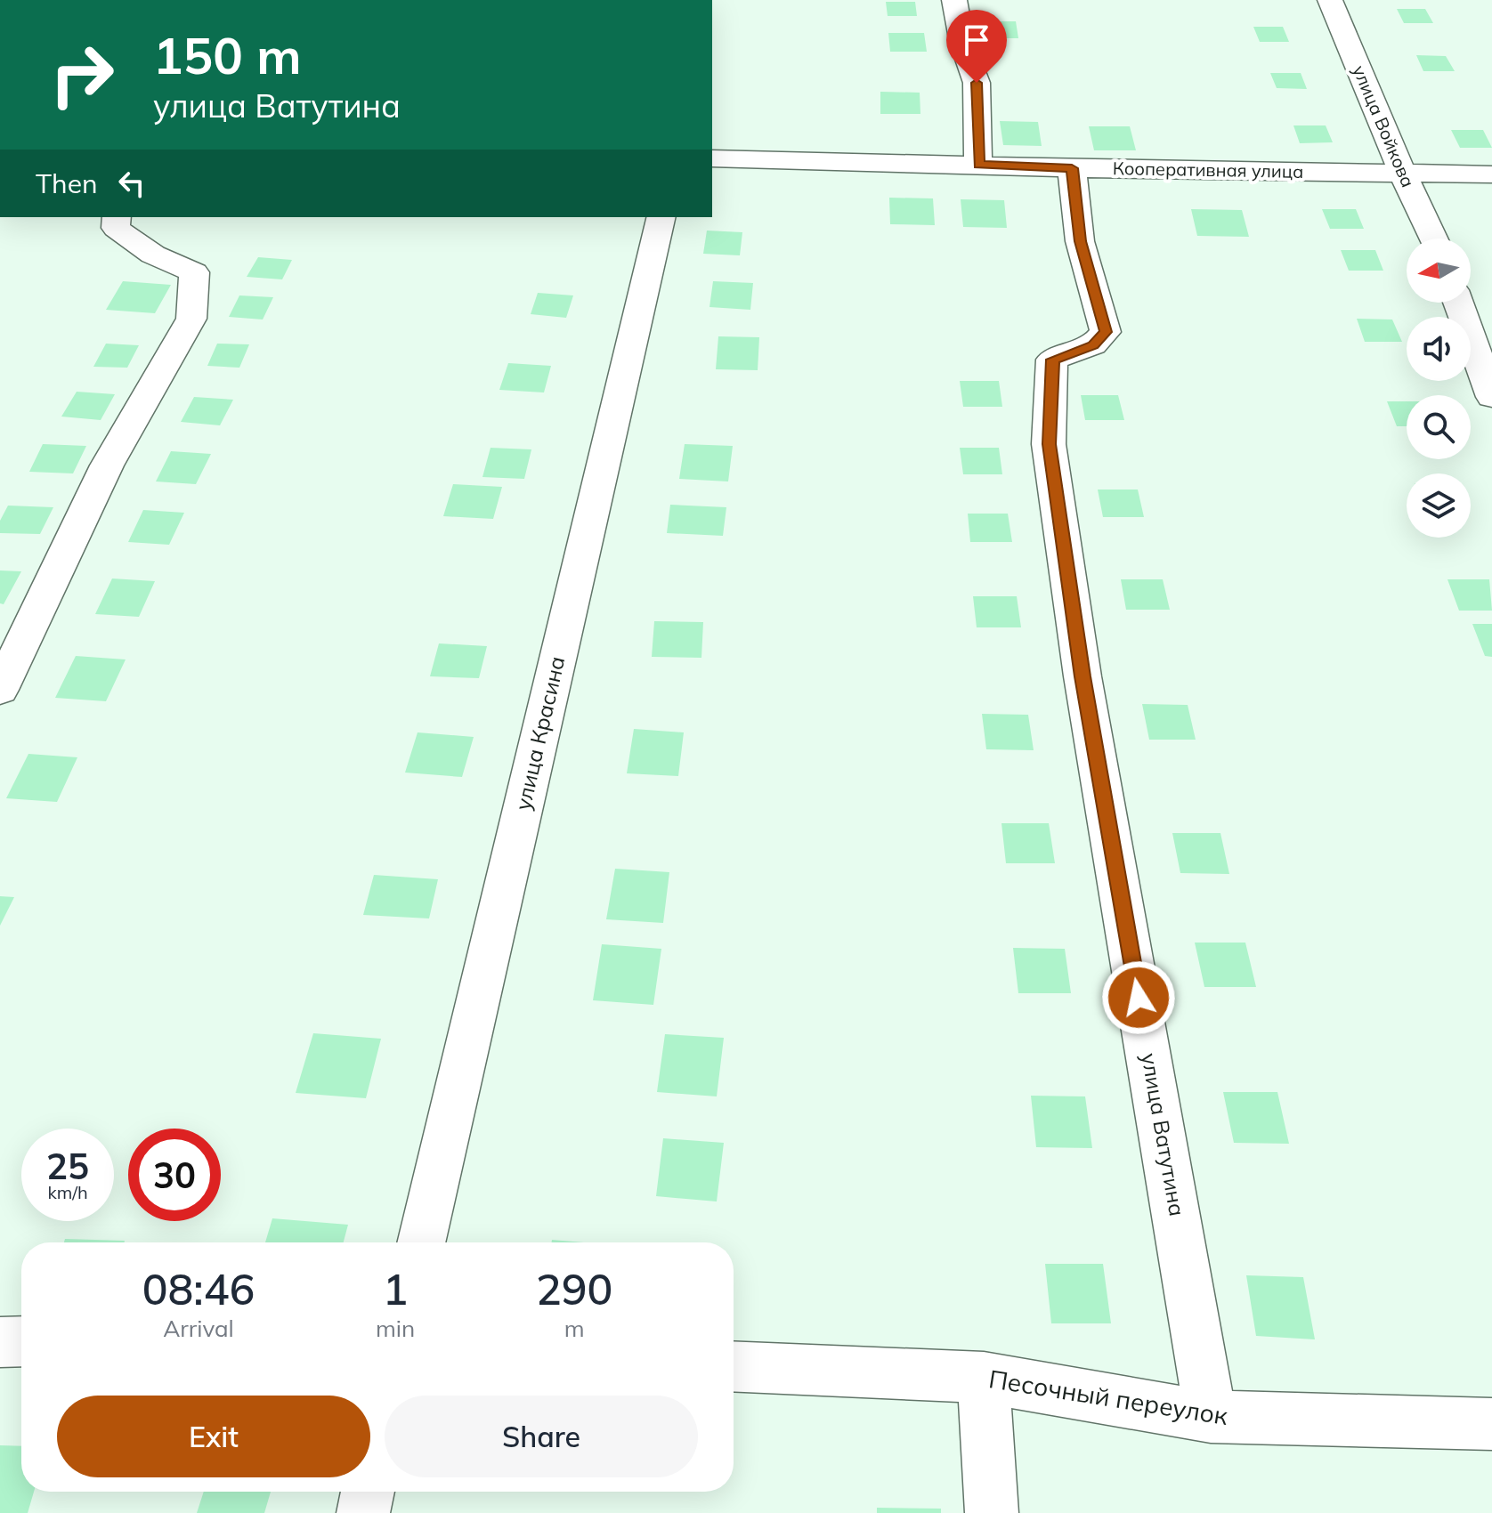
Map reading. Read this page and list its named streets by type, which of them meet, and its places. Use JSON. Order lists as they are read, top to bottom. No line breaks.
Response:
{"streets":{"street":["улица Войкова","Кооперативная улица","улица Красина","улица Ватутина","Песочный переулок"]},"crossings":[["улица Войкова","Кооперативная улица"],["Кооперативная улица","улица Ватутина"],["улица Ватутина","Песочный переулок"]],"north":"left","page":{"turn":["150 m","улица Ватутина"],"then":"Then","speed":"25 km/h","limit":"30","eta":["08:46","Arrival","1","min","290","m"],"buttons":["Exit","Share"]}}
